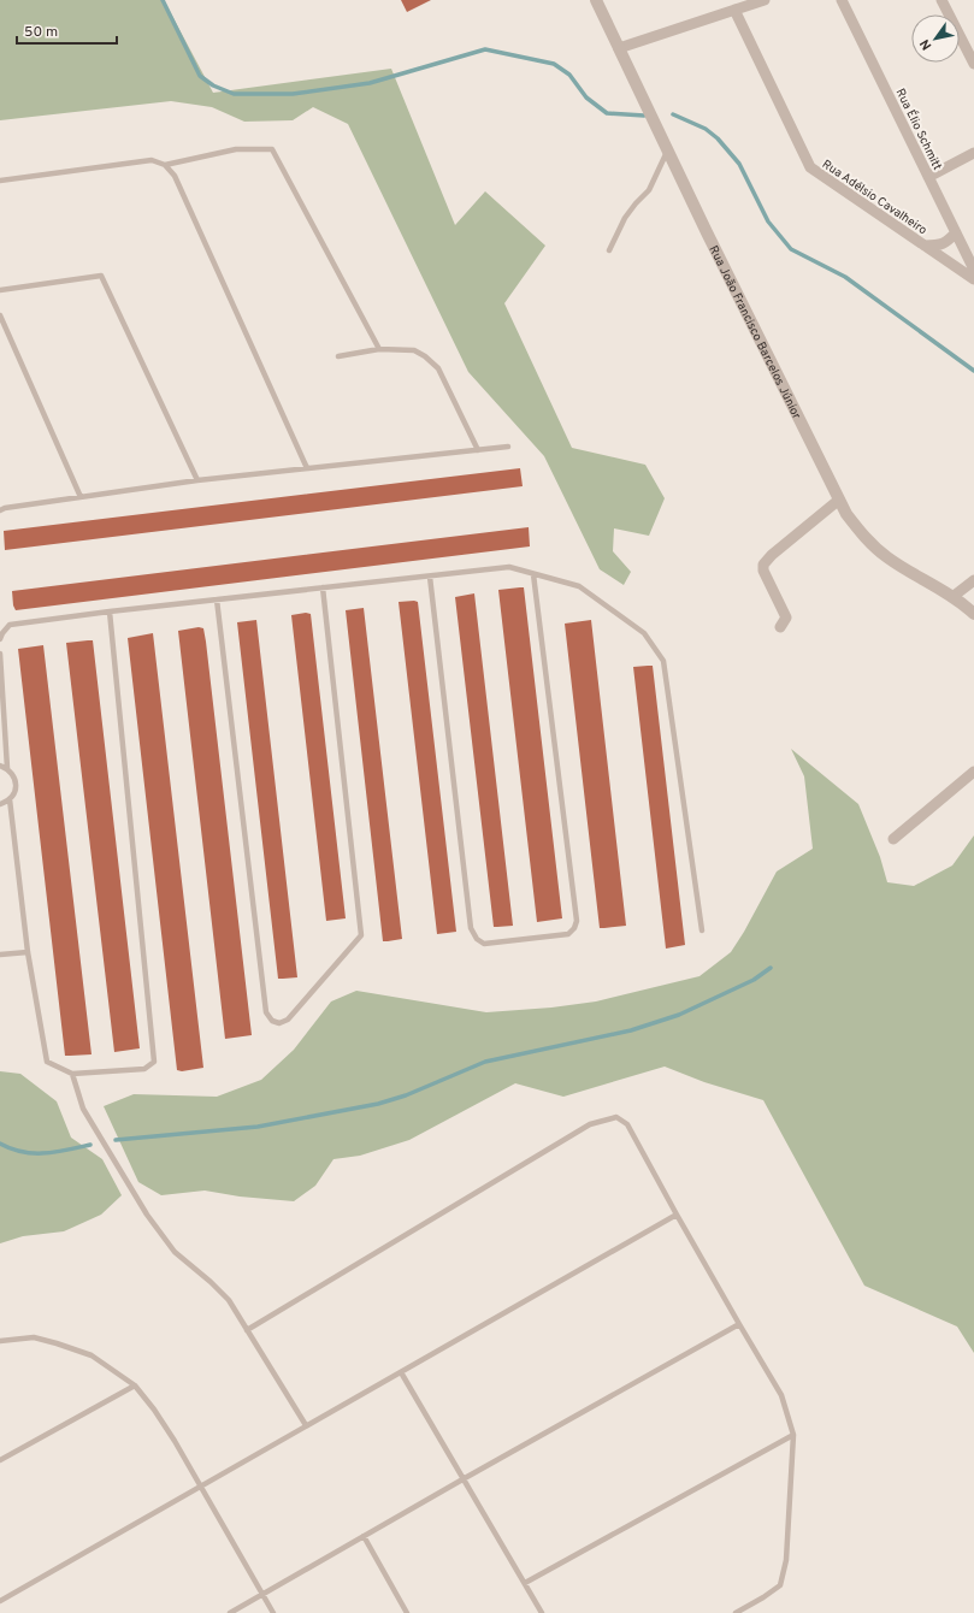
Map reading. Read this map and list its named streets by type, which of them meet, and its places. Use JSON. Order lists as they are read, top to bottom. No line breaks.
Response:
{"streets":{"street":["Rua Élio Schmitt","Rua Adélsio Cavalheiro","Rua João Francisco Barcelos Júnior"]},"scale_bar":"50 m","north":"bottom left"}
